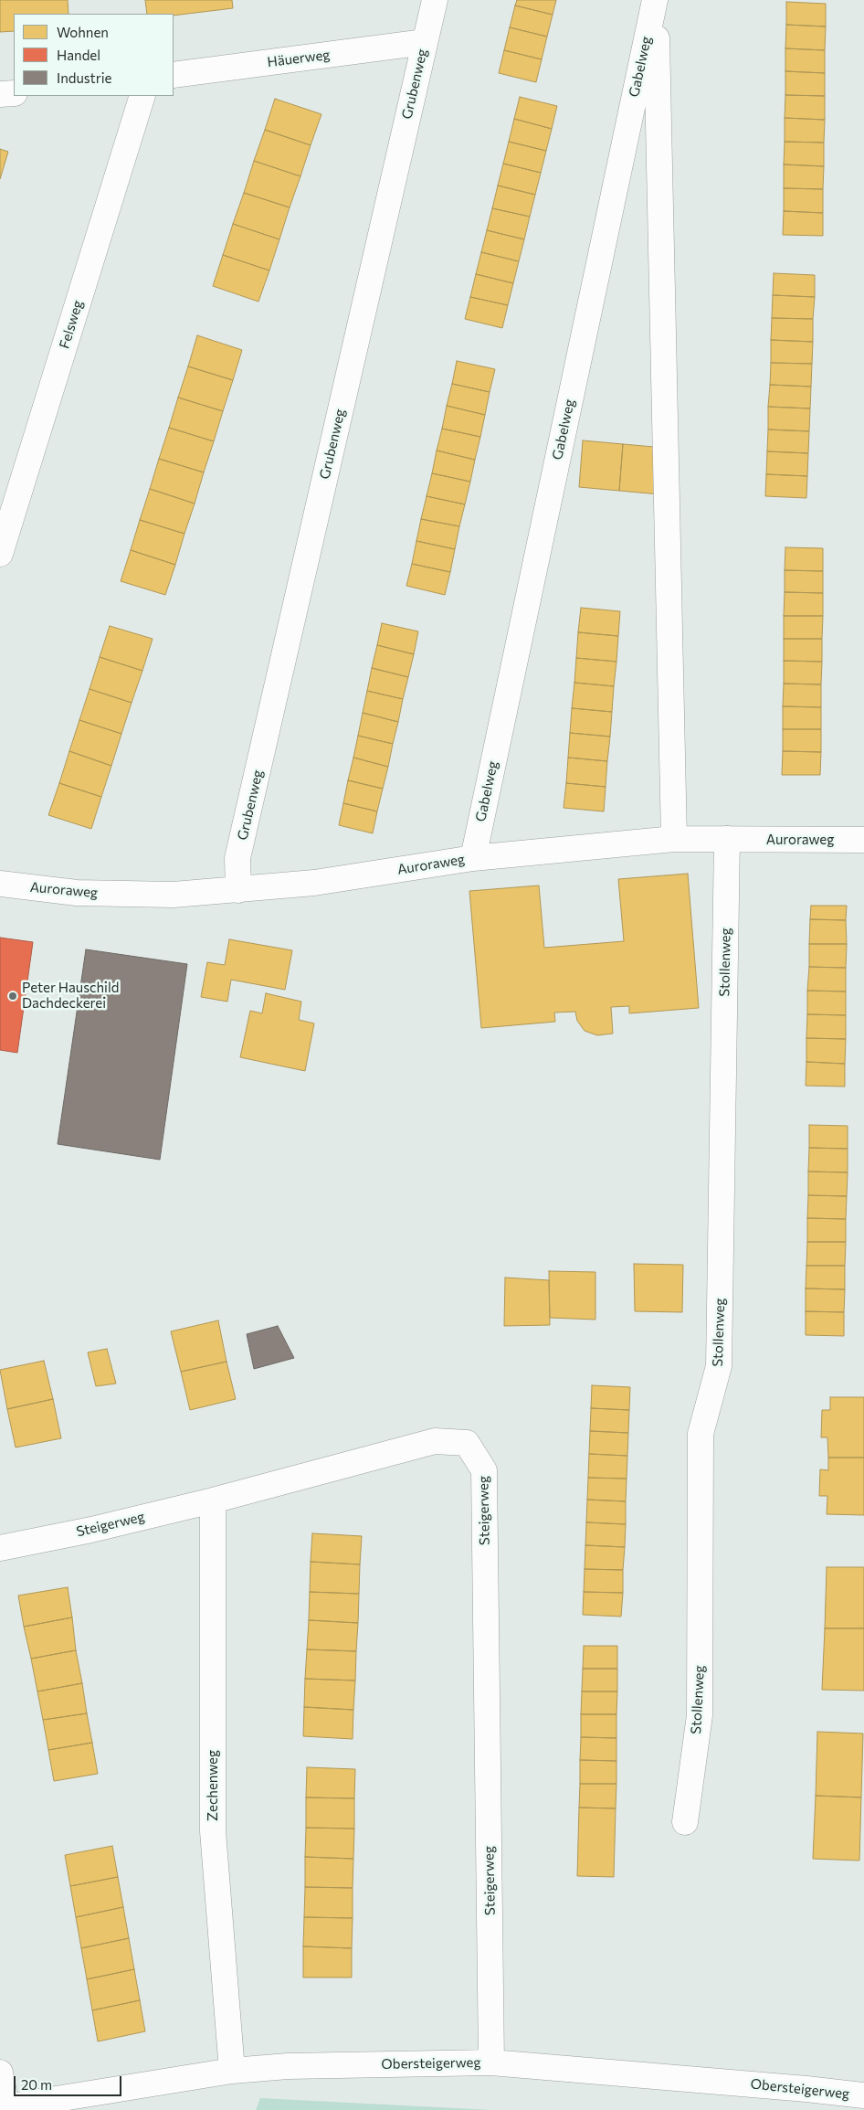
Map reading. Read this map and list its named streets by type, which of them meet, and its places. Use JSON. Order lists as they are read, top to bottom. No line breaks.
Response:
{"streets":{"street":["Häuerweg","Gabelweg","Grubenweg","Felsweg","Auroraweg","Stollenweg","Steigerweg","Zechenweg","Obersteigerweg"]},"crossings":[["Häuerweg","Grubenweg"],["Gabelweg","Auroraweg"],["Grubenweg","Auroraweg"],["Auroraweg","Stollenweg"],["Steigerweg","Zechenweg"],["Steigerweg","Obersteigerweg"],["Zechenweg","Obersteigerweg"]],"places":["Peter Hauschild Dachdeckerei"],"legend":["Wohnen","Handel","Industrie"],"scale_bar":"20 m"}
